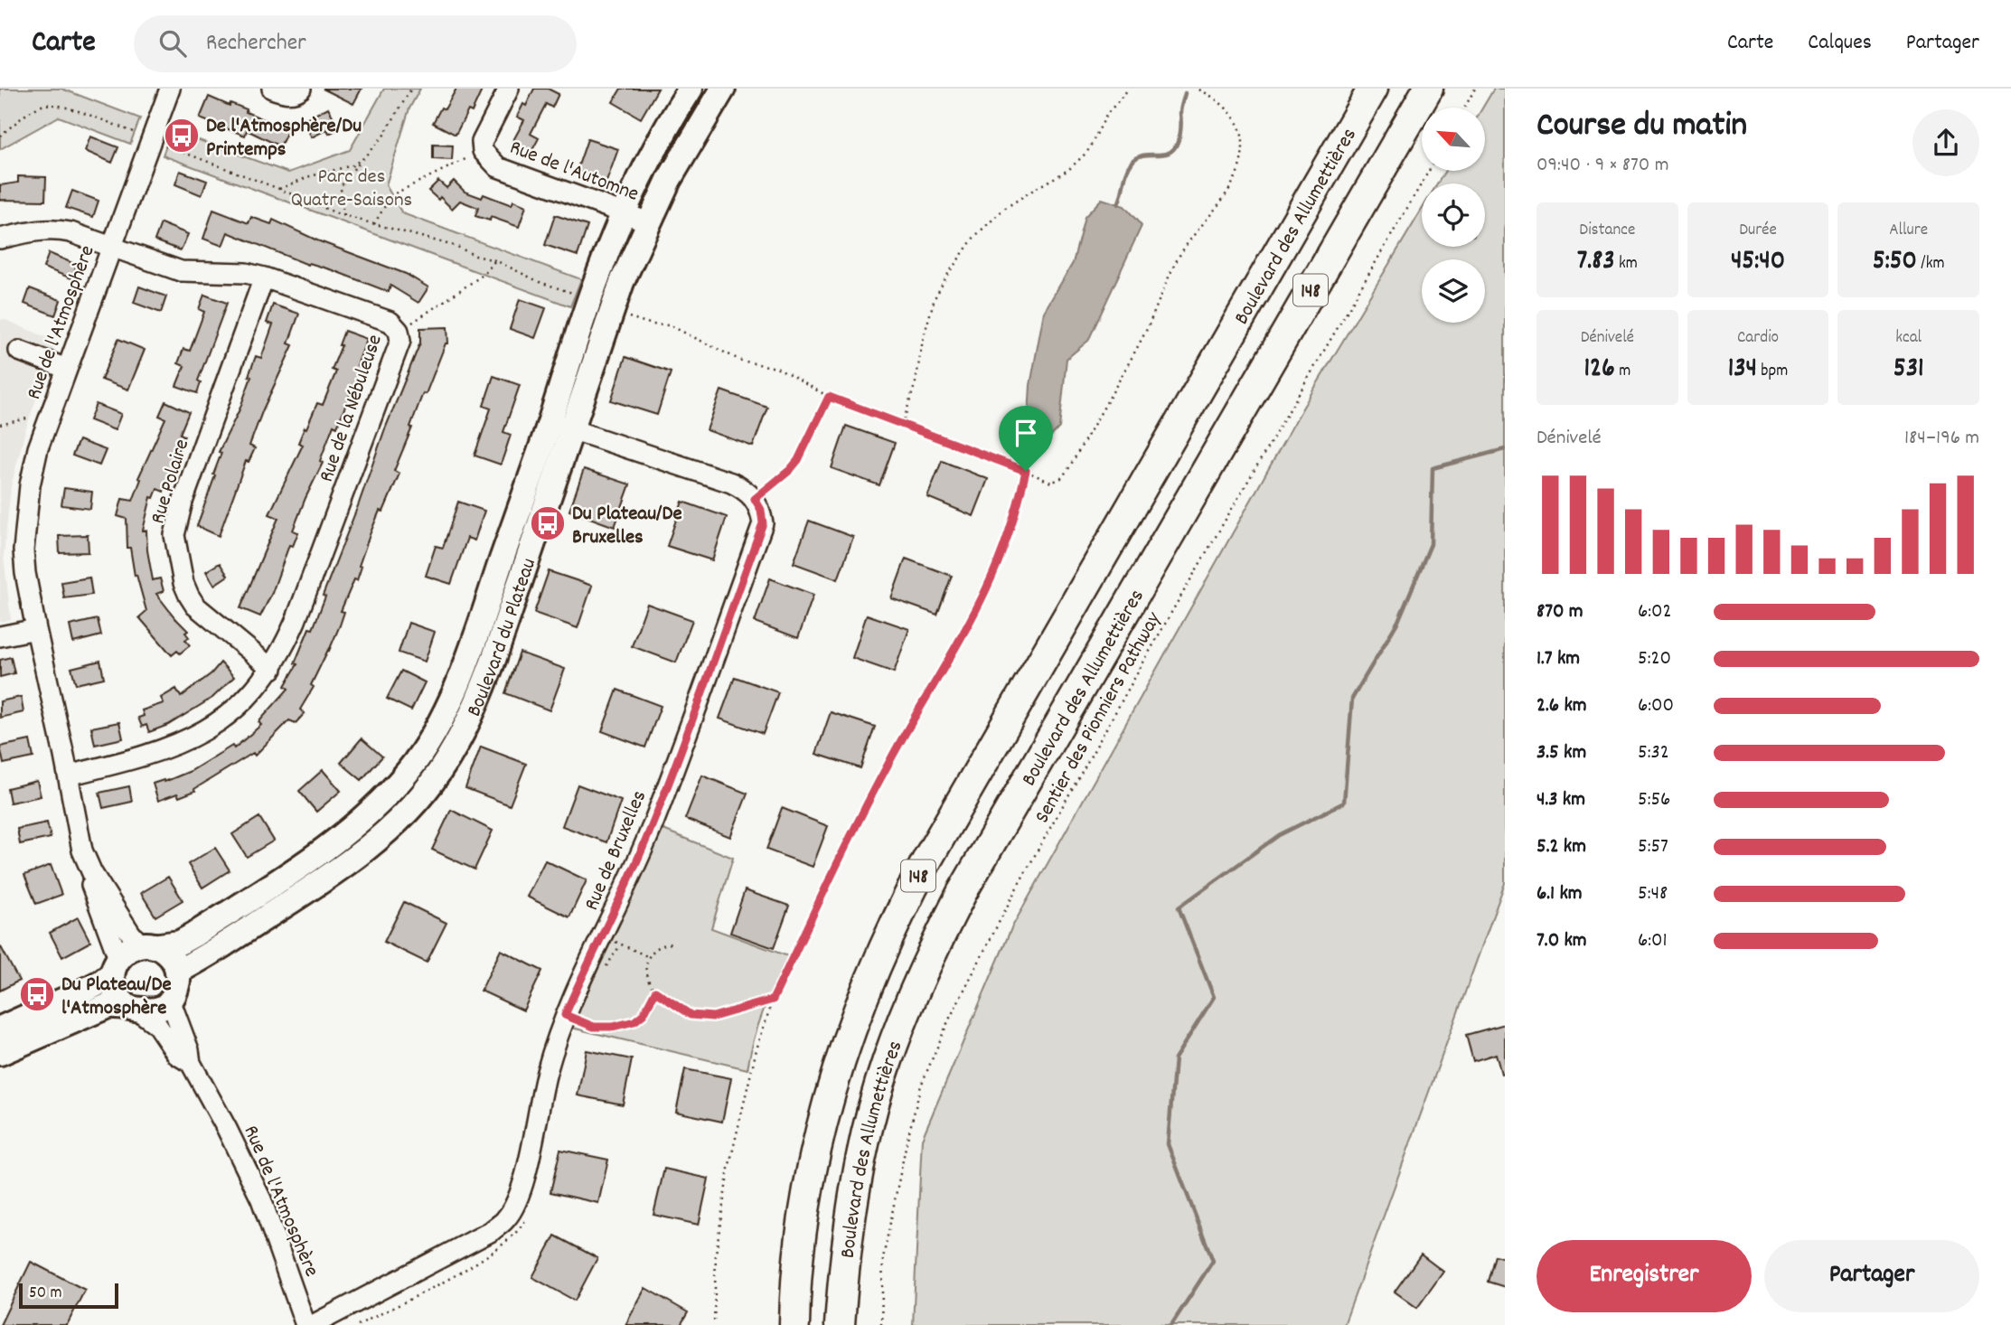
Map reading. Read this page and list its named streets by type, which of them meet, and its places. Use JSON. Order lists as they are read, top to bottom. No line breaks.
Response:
{"streets":{"highway":["Boulevard des Allumettières","148"],"main road":["Boulevard du Plateau"],"street":["Rue de l'Automne","Rue de l'Atmosphère","Rue de la Nébuleuse","Rue Polaire","Rue de Bruxelles"],"path":["Sentier des Pionniers Pathway"]},"crossings":[["Rue de l'Automne","Boulevard du Plateau"],["Rue de l'Atmosphère","Rue de la Nébuleuse"],["Rue de l'Atmosphère","Boulevard du Plateau"],["Rue de la Nébuleuse","Rue Polaire"]],"parks":["Parc des Quatre-Saisons"],"places":{"bus stop":["De l'Atmosphère/Du Printemps","Du Plateau/De Bruxelles","Du Plateau/De l'Atmosphère"]},"scale_bar":"50 m","north":"top left","page":{"header":"Carte","search":"Rechercher","nav":["Carte","Calques","Partager"],"heading":["Course du matin","09:40 · 9 × 870 m"],"stats":[["Distance","7.83 km"],["Durée","45:40"],["Allure","5:50 /km"],["Dénivelé","126 m"],["Cardio","134 bpm"],["kcal","531"]],"chart":["Dénivelé","184–196 m"],"list":[{"name":"870 m","note":"6:02"},{"name":"1.7 km","note":"5:20"},{"name":"2.6 km","note":"6:00"},{"name":"3.5 km","note":"5:32"},{"name":"4.3 km","note":"5:56"},{"name":"5.2 km","note":"5:57"},{"name":"6.1 km","note":"5:48"},{"name":"7.0 km","note":"6:01"}],"buttons":["Enregistrer","Partager"],"scale":"50 m"}}
